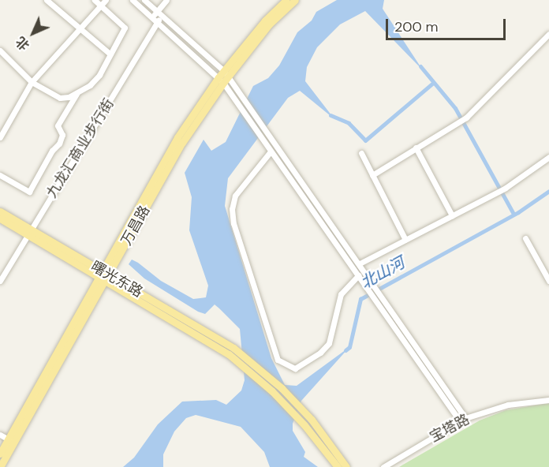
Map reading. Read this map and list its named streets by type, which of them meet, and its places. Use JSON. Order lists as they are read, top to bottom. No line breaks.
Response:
{"streets":{"main road":["万昌路","曙光东路"],"street":["九龙汇商业步行街","宝塔路"]},"crossings":[["九龙汇商业步行街","曙光东路"],["万昌路","曙光东路"]],"water":["北山河"],"scale_bar":"200 m","north":"bottom left"}
